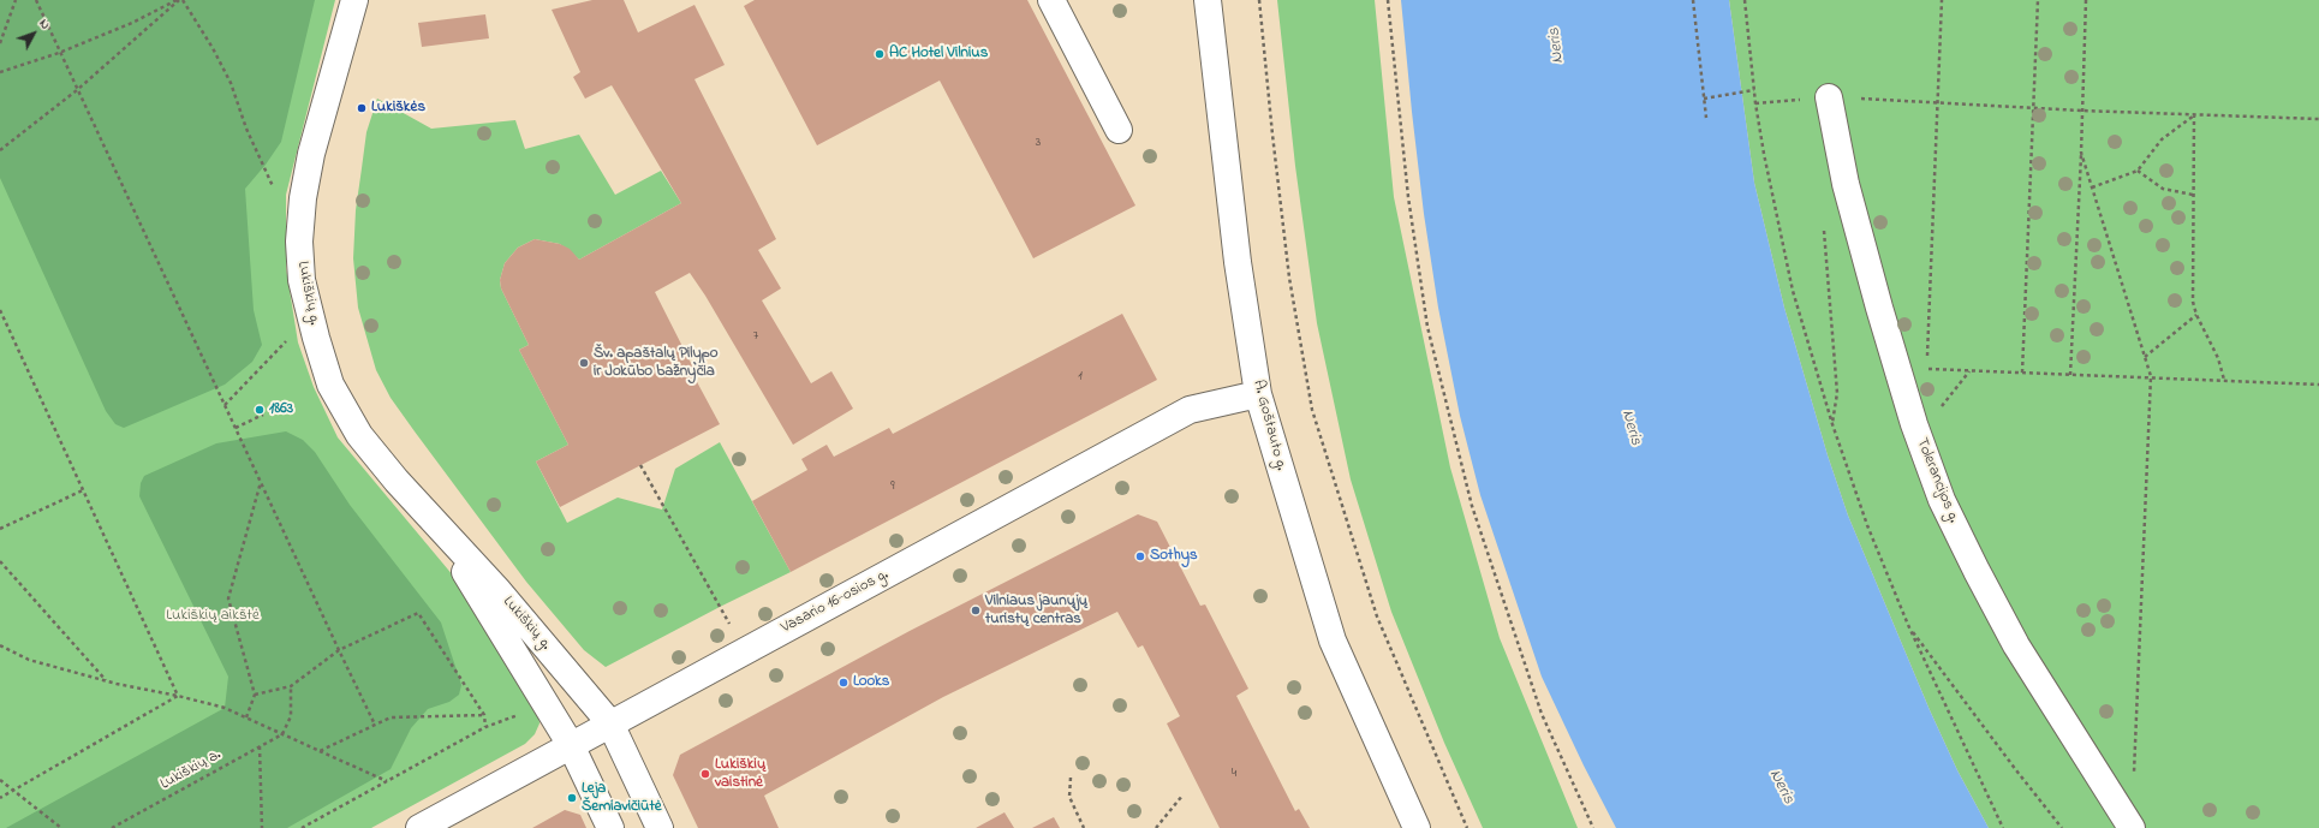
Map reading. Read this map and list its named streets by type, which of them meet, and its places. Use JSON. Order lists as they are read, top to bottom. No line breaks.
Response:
{"streets":{"street":["Lukiškių g.","A. Goštauto g.","Tolerancijos g.","Vasario 16-osios g."],"path":["Lukiškių a."]},"crossings":[["Lukiškių g.","Vasario 16-osios g."],["A. Goštauto g.","Vasario 16-osios g."]],"water":["Neris"],"parks":["Lukiškių aikštė"],"places":["AC Hotel Vilnius","Lukiškės","Šv. apaštalų Pilypo ir Jokūbo bažnyčia","1863","Sothys","Vilniaus jaunųjų turistų centras","Looks","Lukiškių vaistinė","Leja Šemiavičiūtė"],"house_numbers":["3","7","1","9","4"],"north":"top right"}
